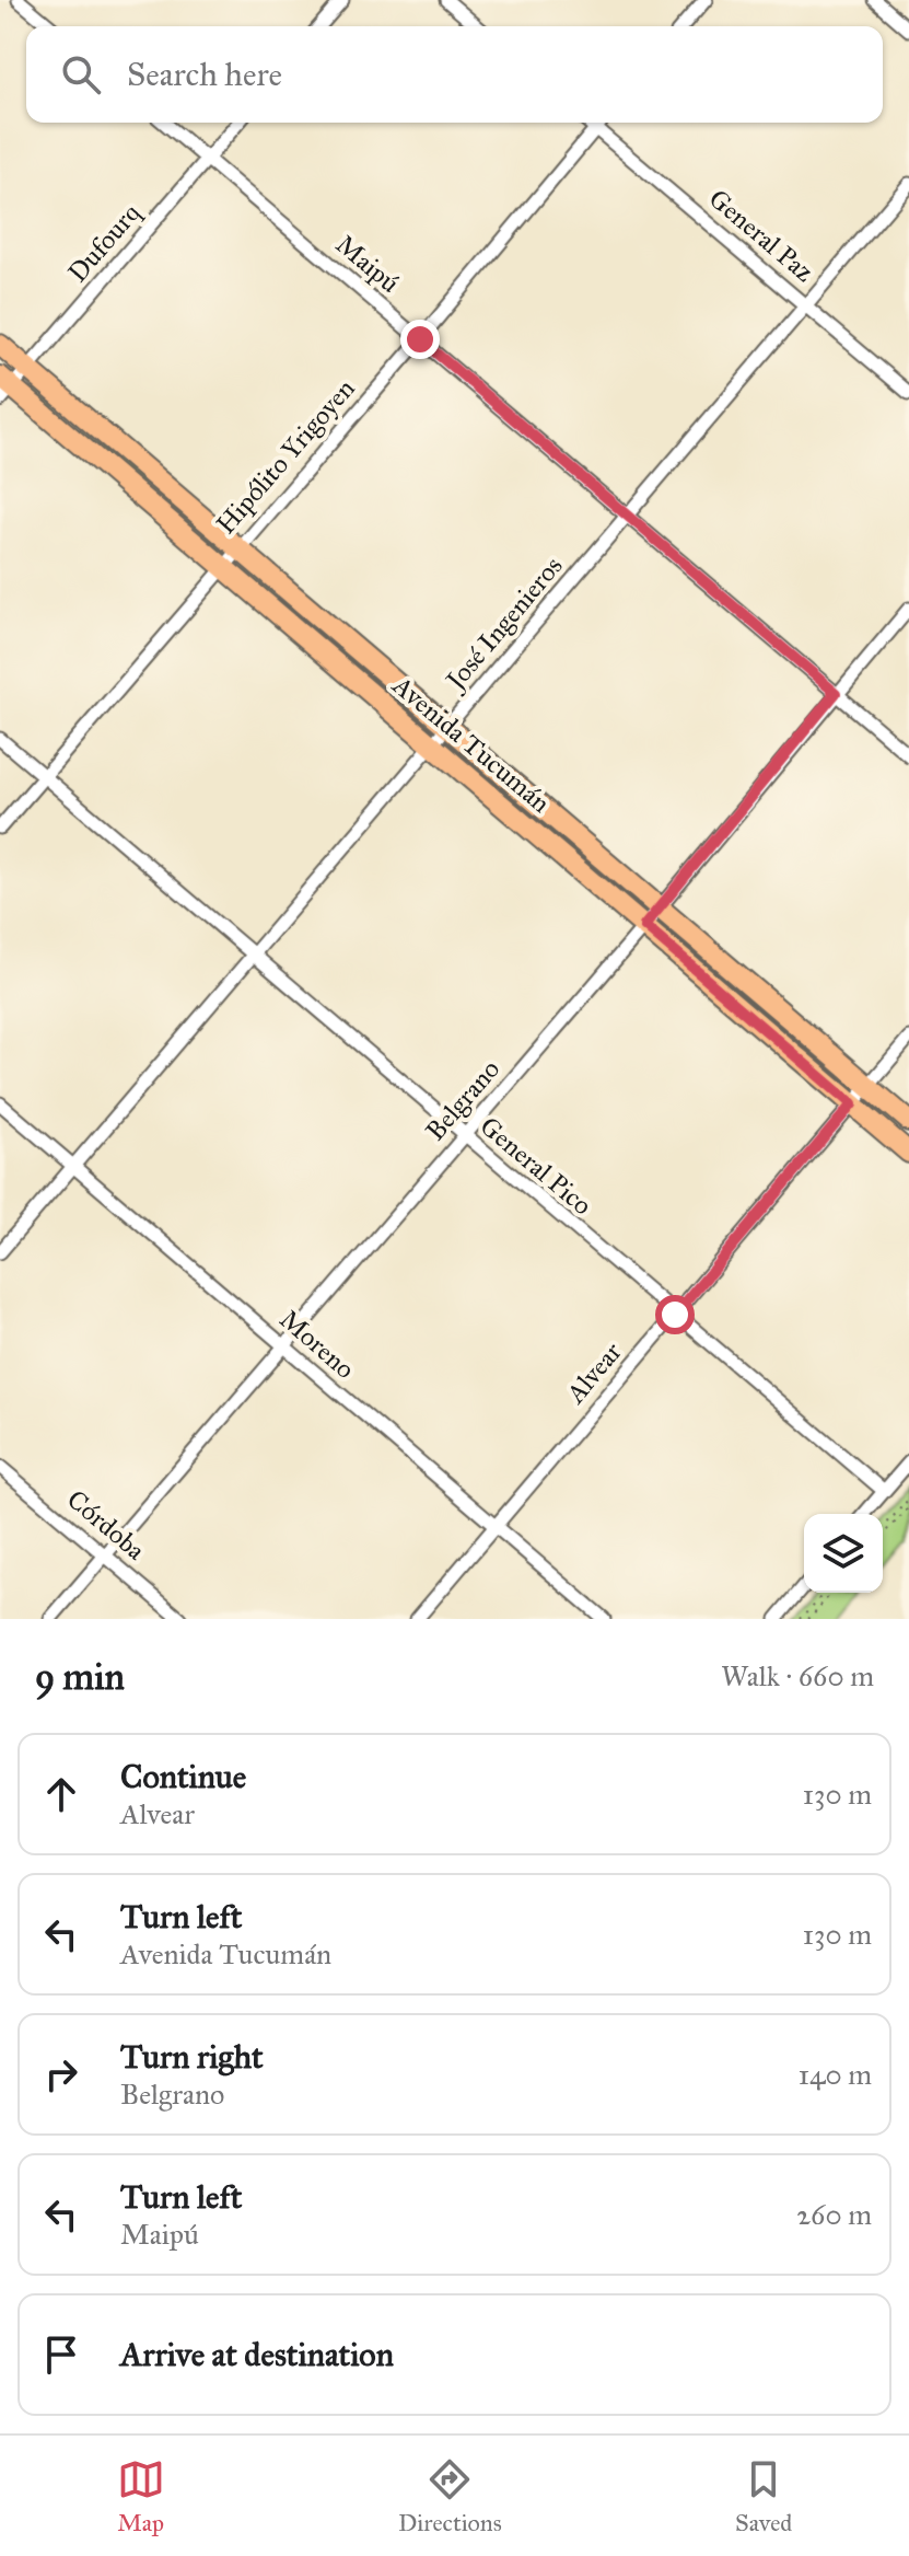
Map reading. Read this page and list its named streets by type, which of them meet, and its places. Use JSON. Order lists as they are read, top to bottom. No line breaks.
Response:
{"streets":{"main road":["Avenida Tucumán"],"street":["General Paz","Dufourq","Maipú","Hipólito Yrigoyen","José Ingenieros","Belgrano","General Pico","Moreno","Alvear","Córdoba"]},"crossings":[["General Paz","Hipólito Yrigoyen"],["General Paz","José Ingenieros"],["Dufourq","Maipú"],["Dufourq","Avenida Tucumán"],["Maipú","Hipólito Yrigoyen"],["Maipú","José Ingenieros"],["Maipú","Belgrano"],["Hipólito Yrigoyen","Avenida Tucumán"],["Hipólito Yrigoyen","General Pico"],["José Ingenieros","Avenida Tucumán"],["José Ingenieros","General Pico"],["José Ingenieros","Moreno"],["Avenida Tucumán","Belgrano"],["Avenida Tucumán","Alvear"],["Belgrano","General Pico"],["Belgrano","Moreno"],["Belgrano","Córdoba"],["General Pico","Alvear"],["Moreno","Alvear"]],"page":{"search":"Search here","heading":["9 min","Walk · 660 m"],"list":[["Continue","Alvear","130 m"],["Turn left","Avenida Tucumán","130 m"],["Turn right","Belgrano","140 m"],["Turn left","Maipú","260 m"],"Arrive at destination"],"nav":["Map","Directions","Saved"]}}
